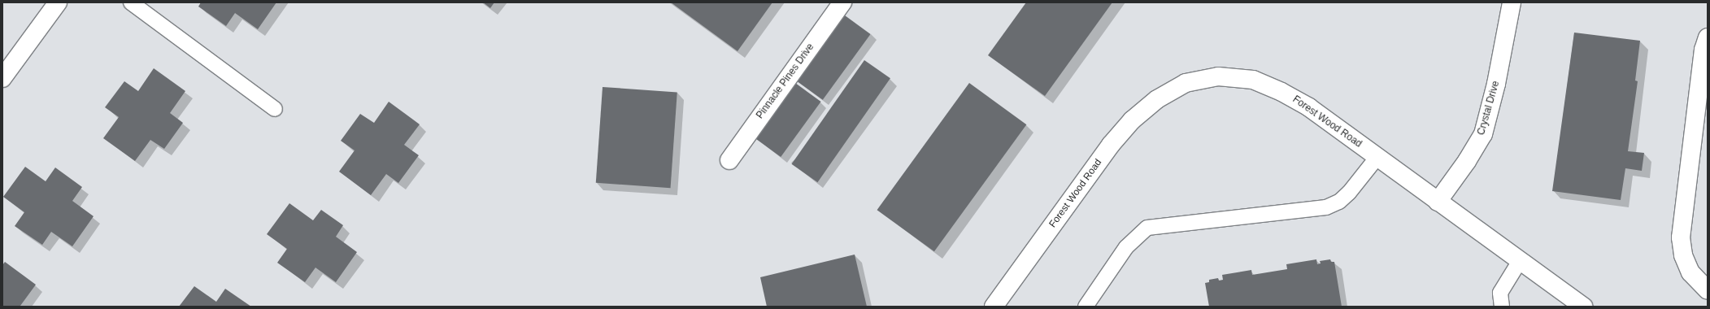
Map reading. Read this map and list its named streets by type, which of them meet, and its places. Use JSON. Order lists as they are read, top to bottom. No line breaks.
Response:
{"streets":{"street":["Pinnacle Pines Drive","Crystal Drive","Forest Wood Road"]},"crossings":[["Crystal Drive","Forest Wood Road"]]}
